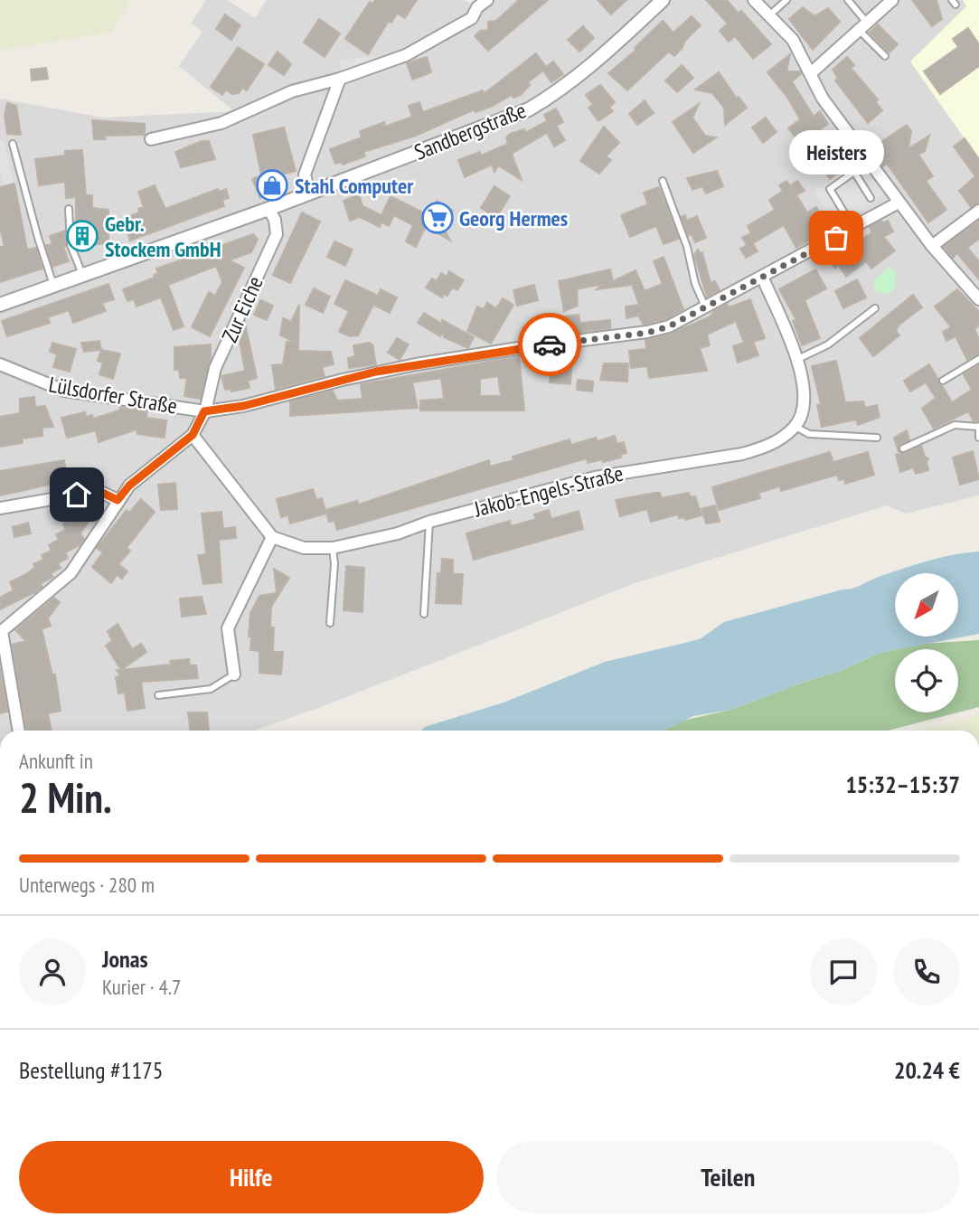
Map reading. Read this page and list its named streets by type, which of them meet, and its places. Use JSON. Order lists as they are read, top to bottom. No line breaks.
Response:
{"streets":{"street":["Sandbergstraße","Zur Eiche","Lülsdorfer Straße","Jakob-Engels-Straße"]},"crossings":[["Sandbergstraße","Zur Eiche"],["Zur Eiche","Lülsdorfer Straße"]],"places":{"shop":["Stahl Computer"],"supermarket":["Georg Hermes"],"building":["Gebr. Stockem GmbH"],"other":["Heisters"]},"north":"bottom left","page":{"bubble":"Heisters","heading":["2 Min.","Ankunft in","15:32–15:37"],"panel":["Jonas","Kurier · 4.7","Bestellung #1175","20.24 €"],"bar":"Unterwegs · 280 m","buttons":["Hilfe","Teilen"]}}
